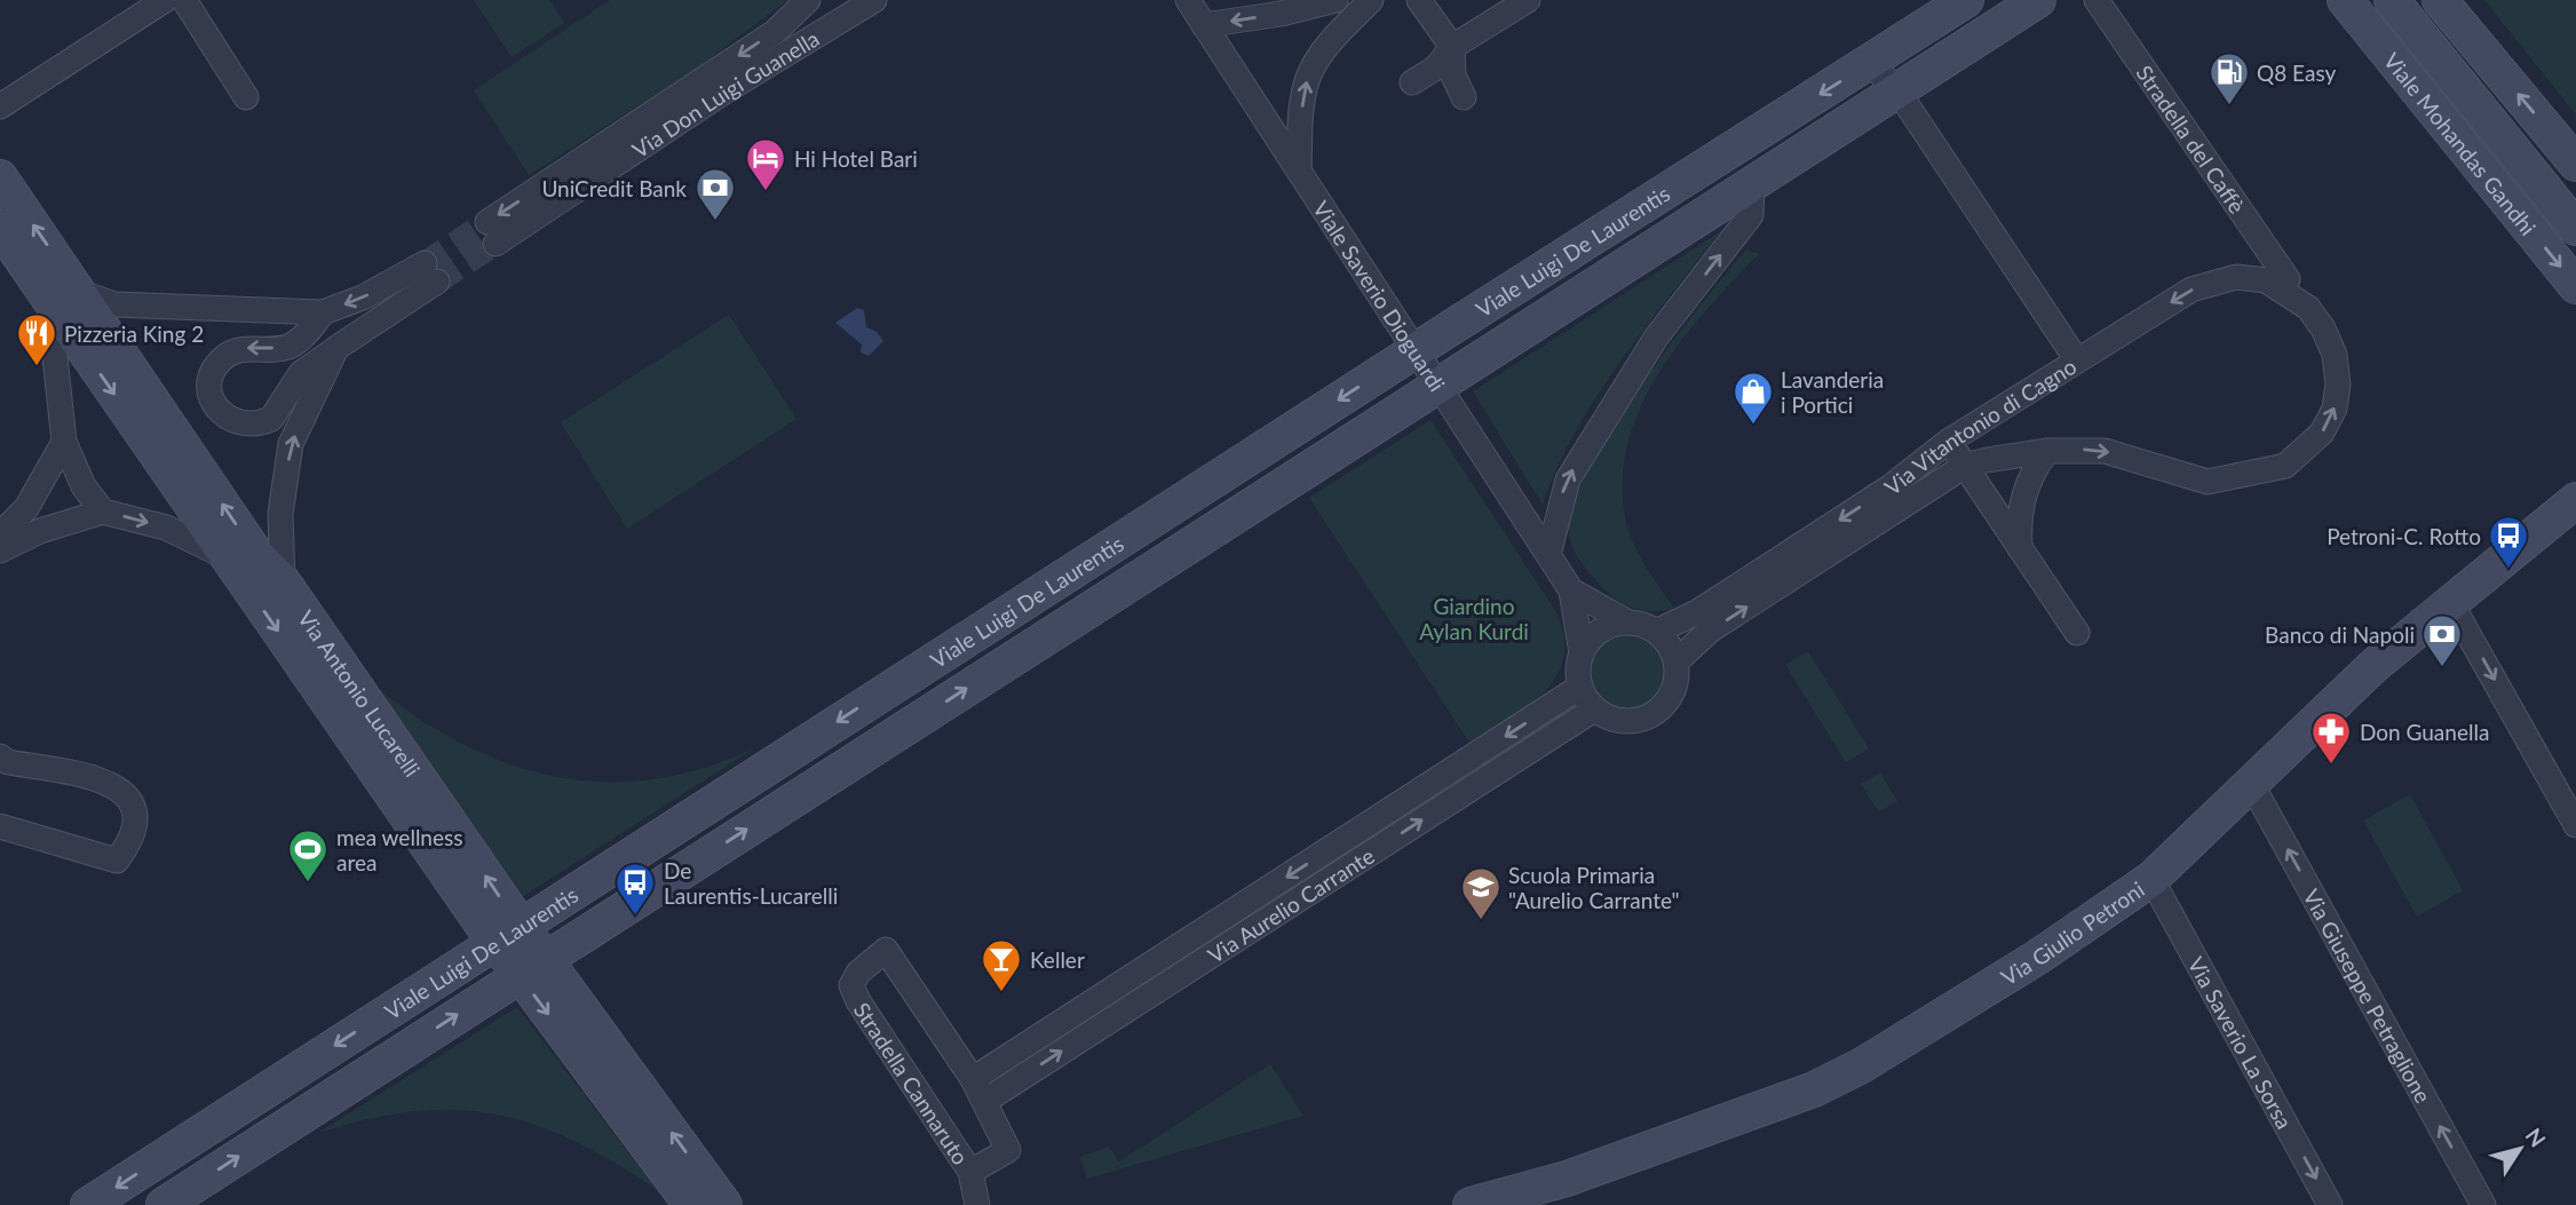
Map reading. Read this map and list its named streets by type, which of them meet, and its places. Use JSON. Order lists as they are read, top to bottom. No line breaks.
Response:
{"streets":{"street":["Via Don Luigi Guanella","Stradella del Caffè","Viale Mohandas Gandhi","Viale Luigi De Laurentis","Viale Saverio Dioguardi","Via Vitantonio di Cagno","Via Antonio Lucarelli","Via Aurelio Carrante","Via Giulio Petroni","Via Giuseppe Petraglione","Via Saverio La Sorsa","Stradella Cannaruto"]},"crossings":[["Viale Luigi De Laurentis","Viale Saverio Dioguardi"],["Viale Luigi De Laurentis","Via Vitantonio di Cagno"],["Viale Luigi De Laurentis","Via Antonio Lucarelli"],["Viale Saverio Dioguardi","Via Vitantonio di Cagno"],["Viale Saverio Dioguardi","Via Aurelio Carrante"],["Via Vitantonio di Cagno","Via Aurelio Carrante"],["Via Aurelio Carrante","Stradella Cannaruto"],["Via Giulio Petroni","Via Giuseppe Petraglione"],["Via Giulio Petroni","Via Saverio La Sorsa"]],"one_way":["Via Giuseppe Petraglione","Via Saverio La Sorsa"],"parks":["Giardino Aylan Kurdi"],"places":{"fuel station":["Q8 Easy"],"hotel":["Hi Hotel Bari"],"bank":["UniCredit Bank","Banco di Napoli"],"restaurant":["Pizzeria King 2"],"shop":["Lavanderia i Portici"],"bus stop":["Petroni-C. Rotto","De Laurentis-Lucarelli"],"pharmacy":["Don Guanella"],"sports":["mea wellness area"],"school or university":["Scuola Primaria \"Aurelio Carrante\""],"bar":["Keller"]},"north":"top right"}
